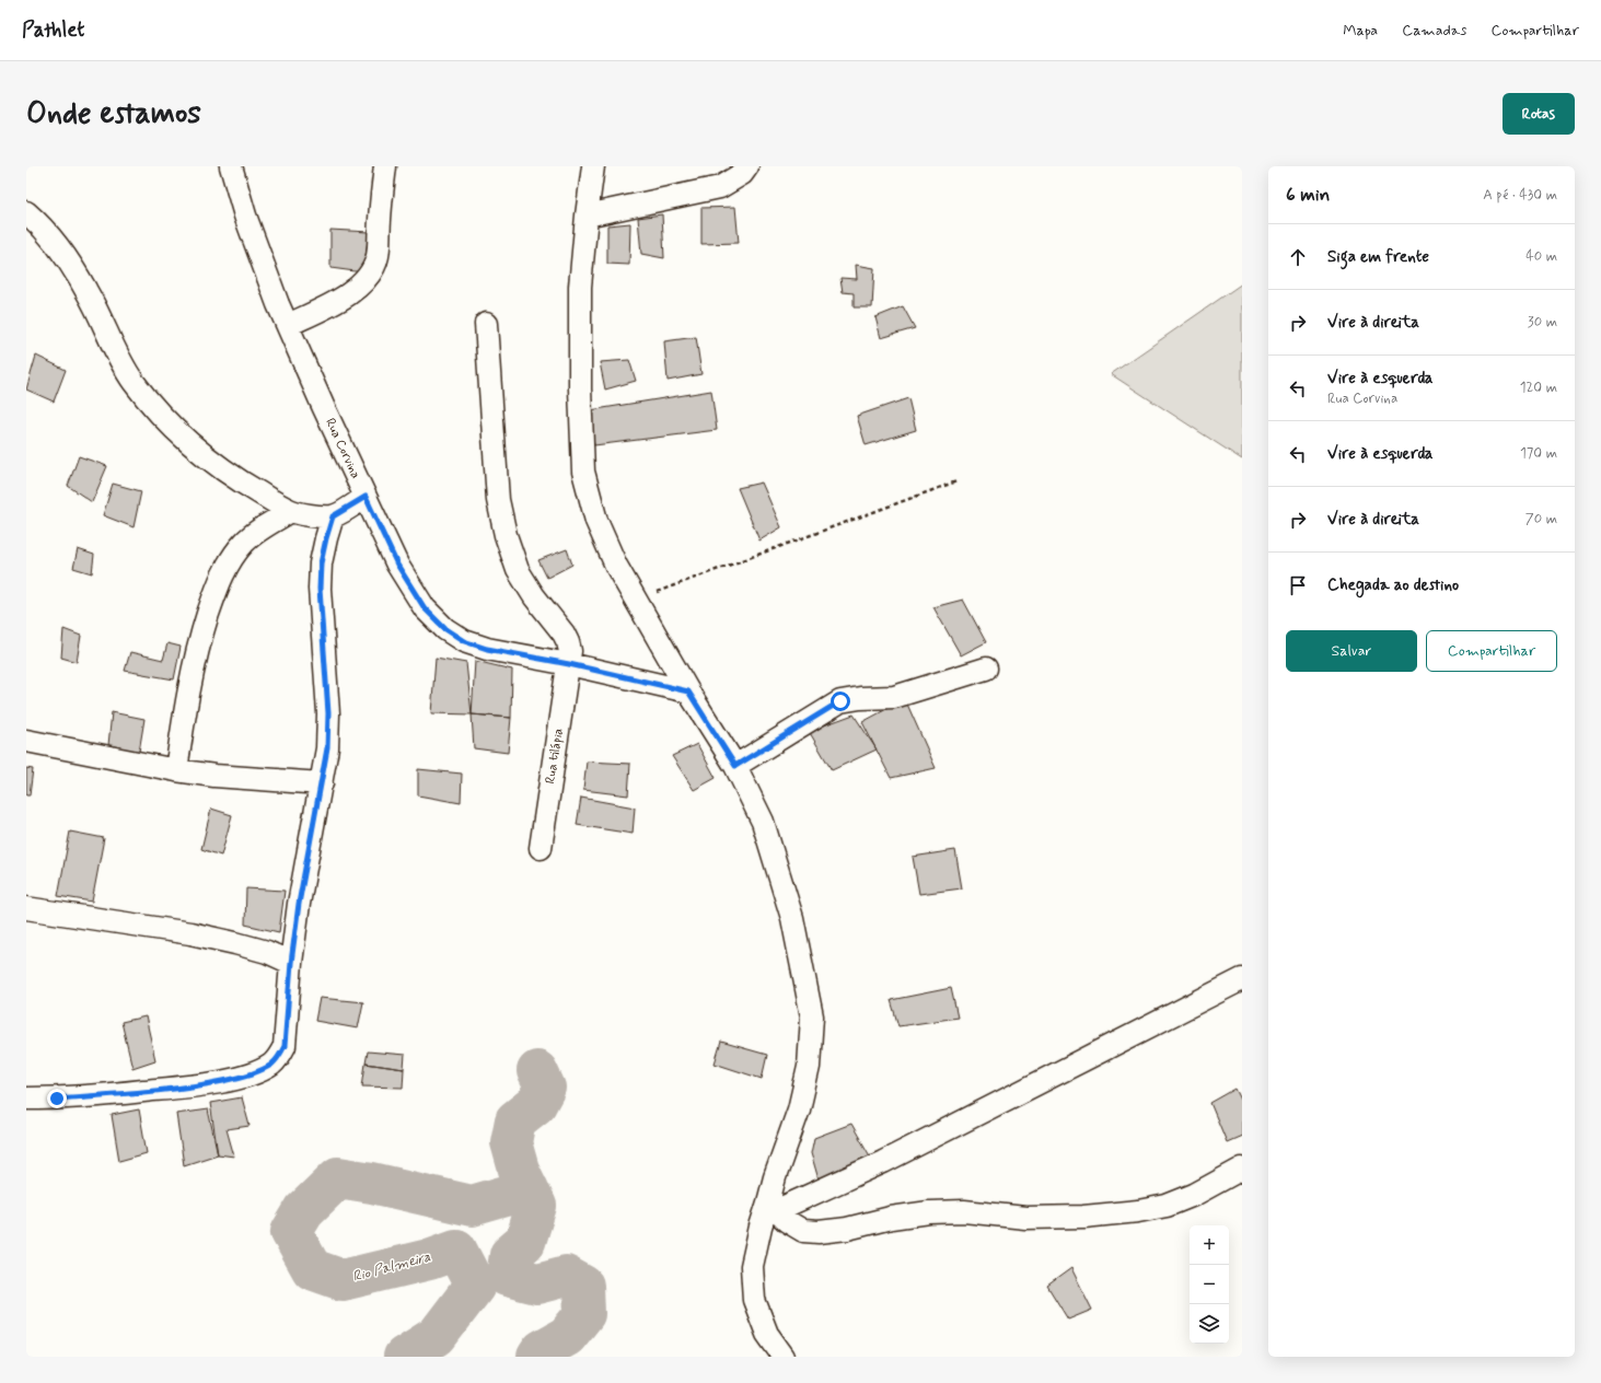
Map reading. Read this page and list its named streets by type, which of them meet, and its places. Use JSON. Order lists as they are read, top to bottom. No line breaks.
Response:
{"streets":{"street":["Rua Corvina","Rua tilápia"]},"crossings":[["Rua Corvina","Rua tilápia"]],"water":["Rio Palmeira"],"page":{"header":"Pathlet","nav":["Mapa","Camadas","Compartilhar"],"buttons":["Rotas",["Salvar","Compartilhar"]],"title":"Onde estamos","heading":["6 min","A pé · 430 m"],"list":[["Siga em frente","40 m"],["Vire à direita","30 m"],["Vire à esquerda","Rua Corvina","120 m"],["Vire à esquerda","170 m"],["Vire à direita","70 m"],"Chegada ao destino"],"map_buttons":["+","−"]}}
